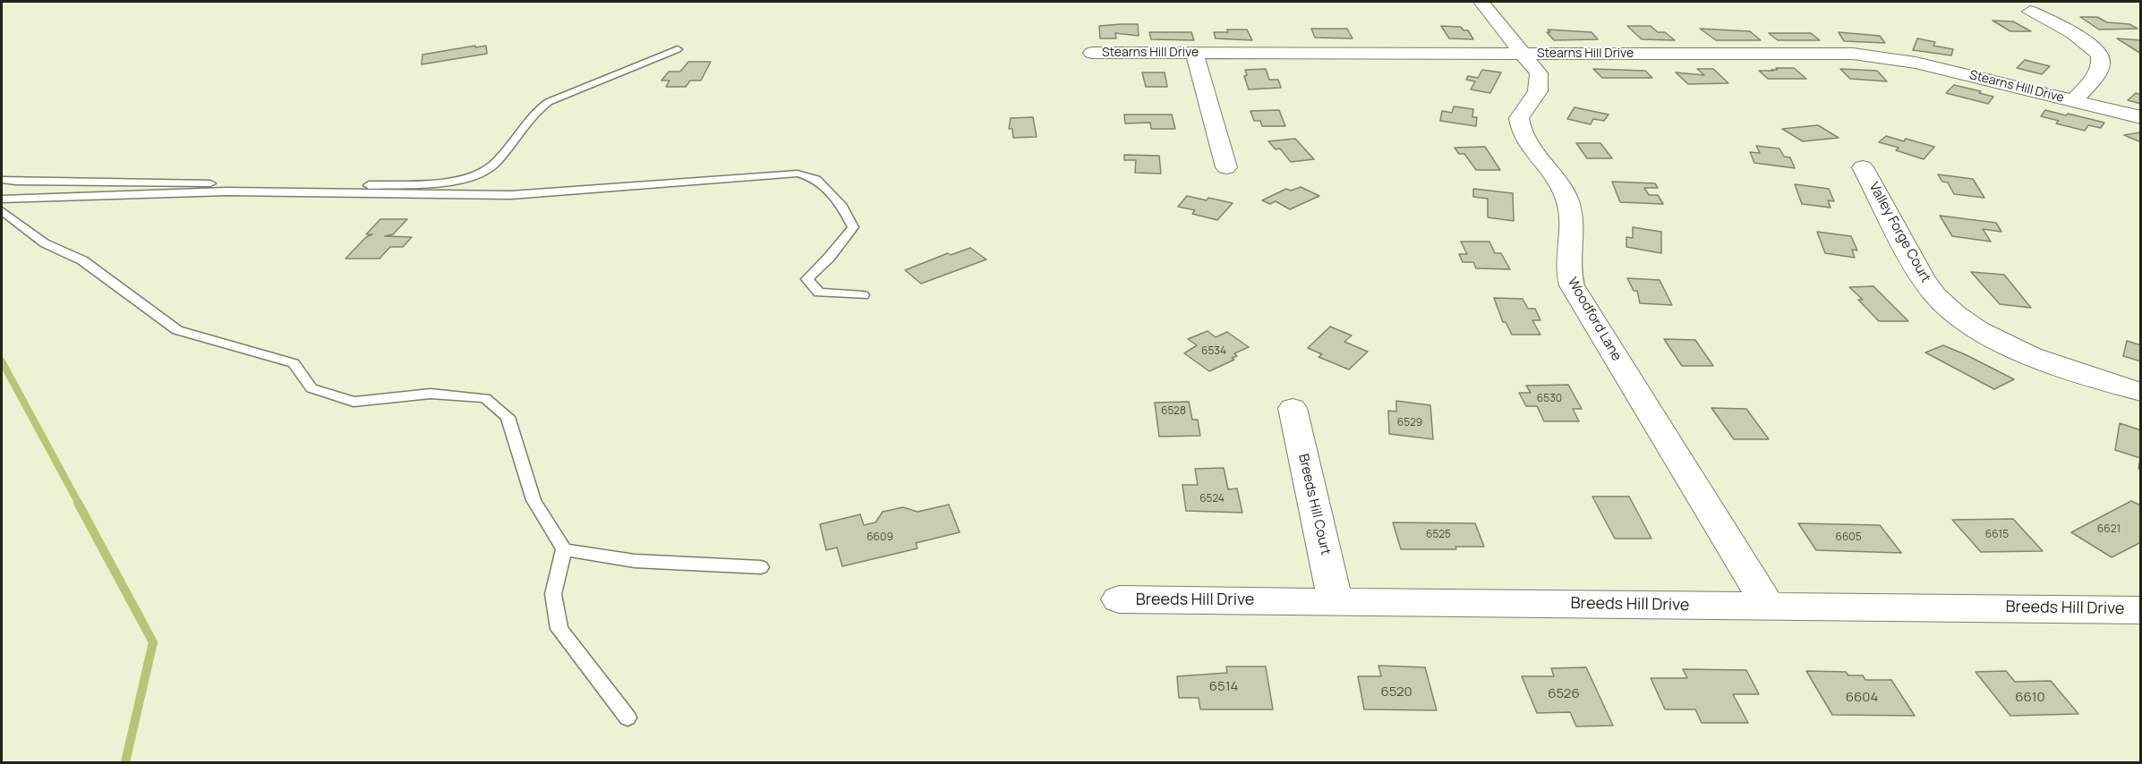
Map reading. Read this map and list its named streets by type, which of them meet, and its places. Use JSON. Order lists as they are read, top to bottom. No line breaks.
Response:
{"streets":{"street":["Stearns Hill Drive","Valley Forge Court","Woodford Lane","Breeds Hill Court","Breeds Hill Drive"]},"crossings":[["Stearns Hill Drive","Woodford Lane"],["Woodford Lane","Breeds Hill Drive"],["Breeds Hill Court","Breeds Hill Drive"]],"house_numbers":["6534","6530","6528","6529","6524","6621","6525","6615","6609","6605","6514","6520","6526","6604","6610"]}
